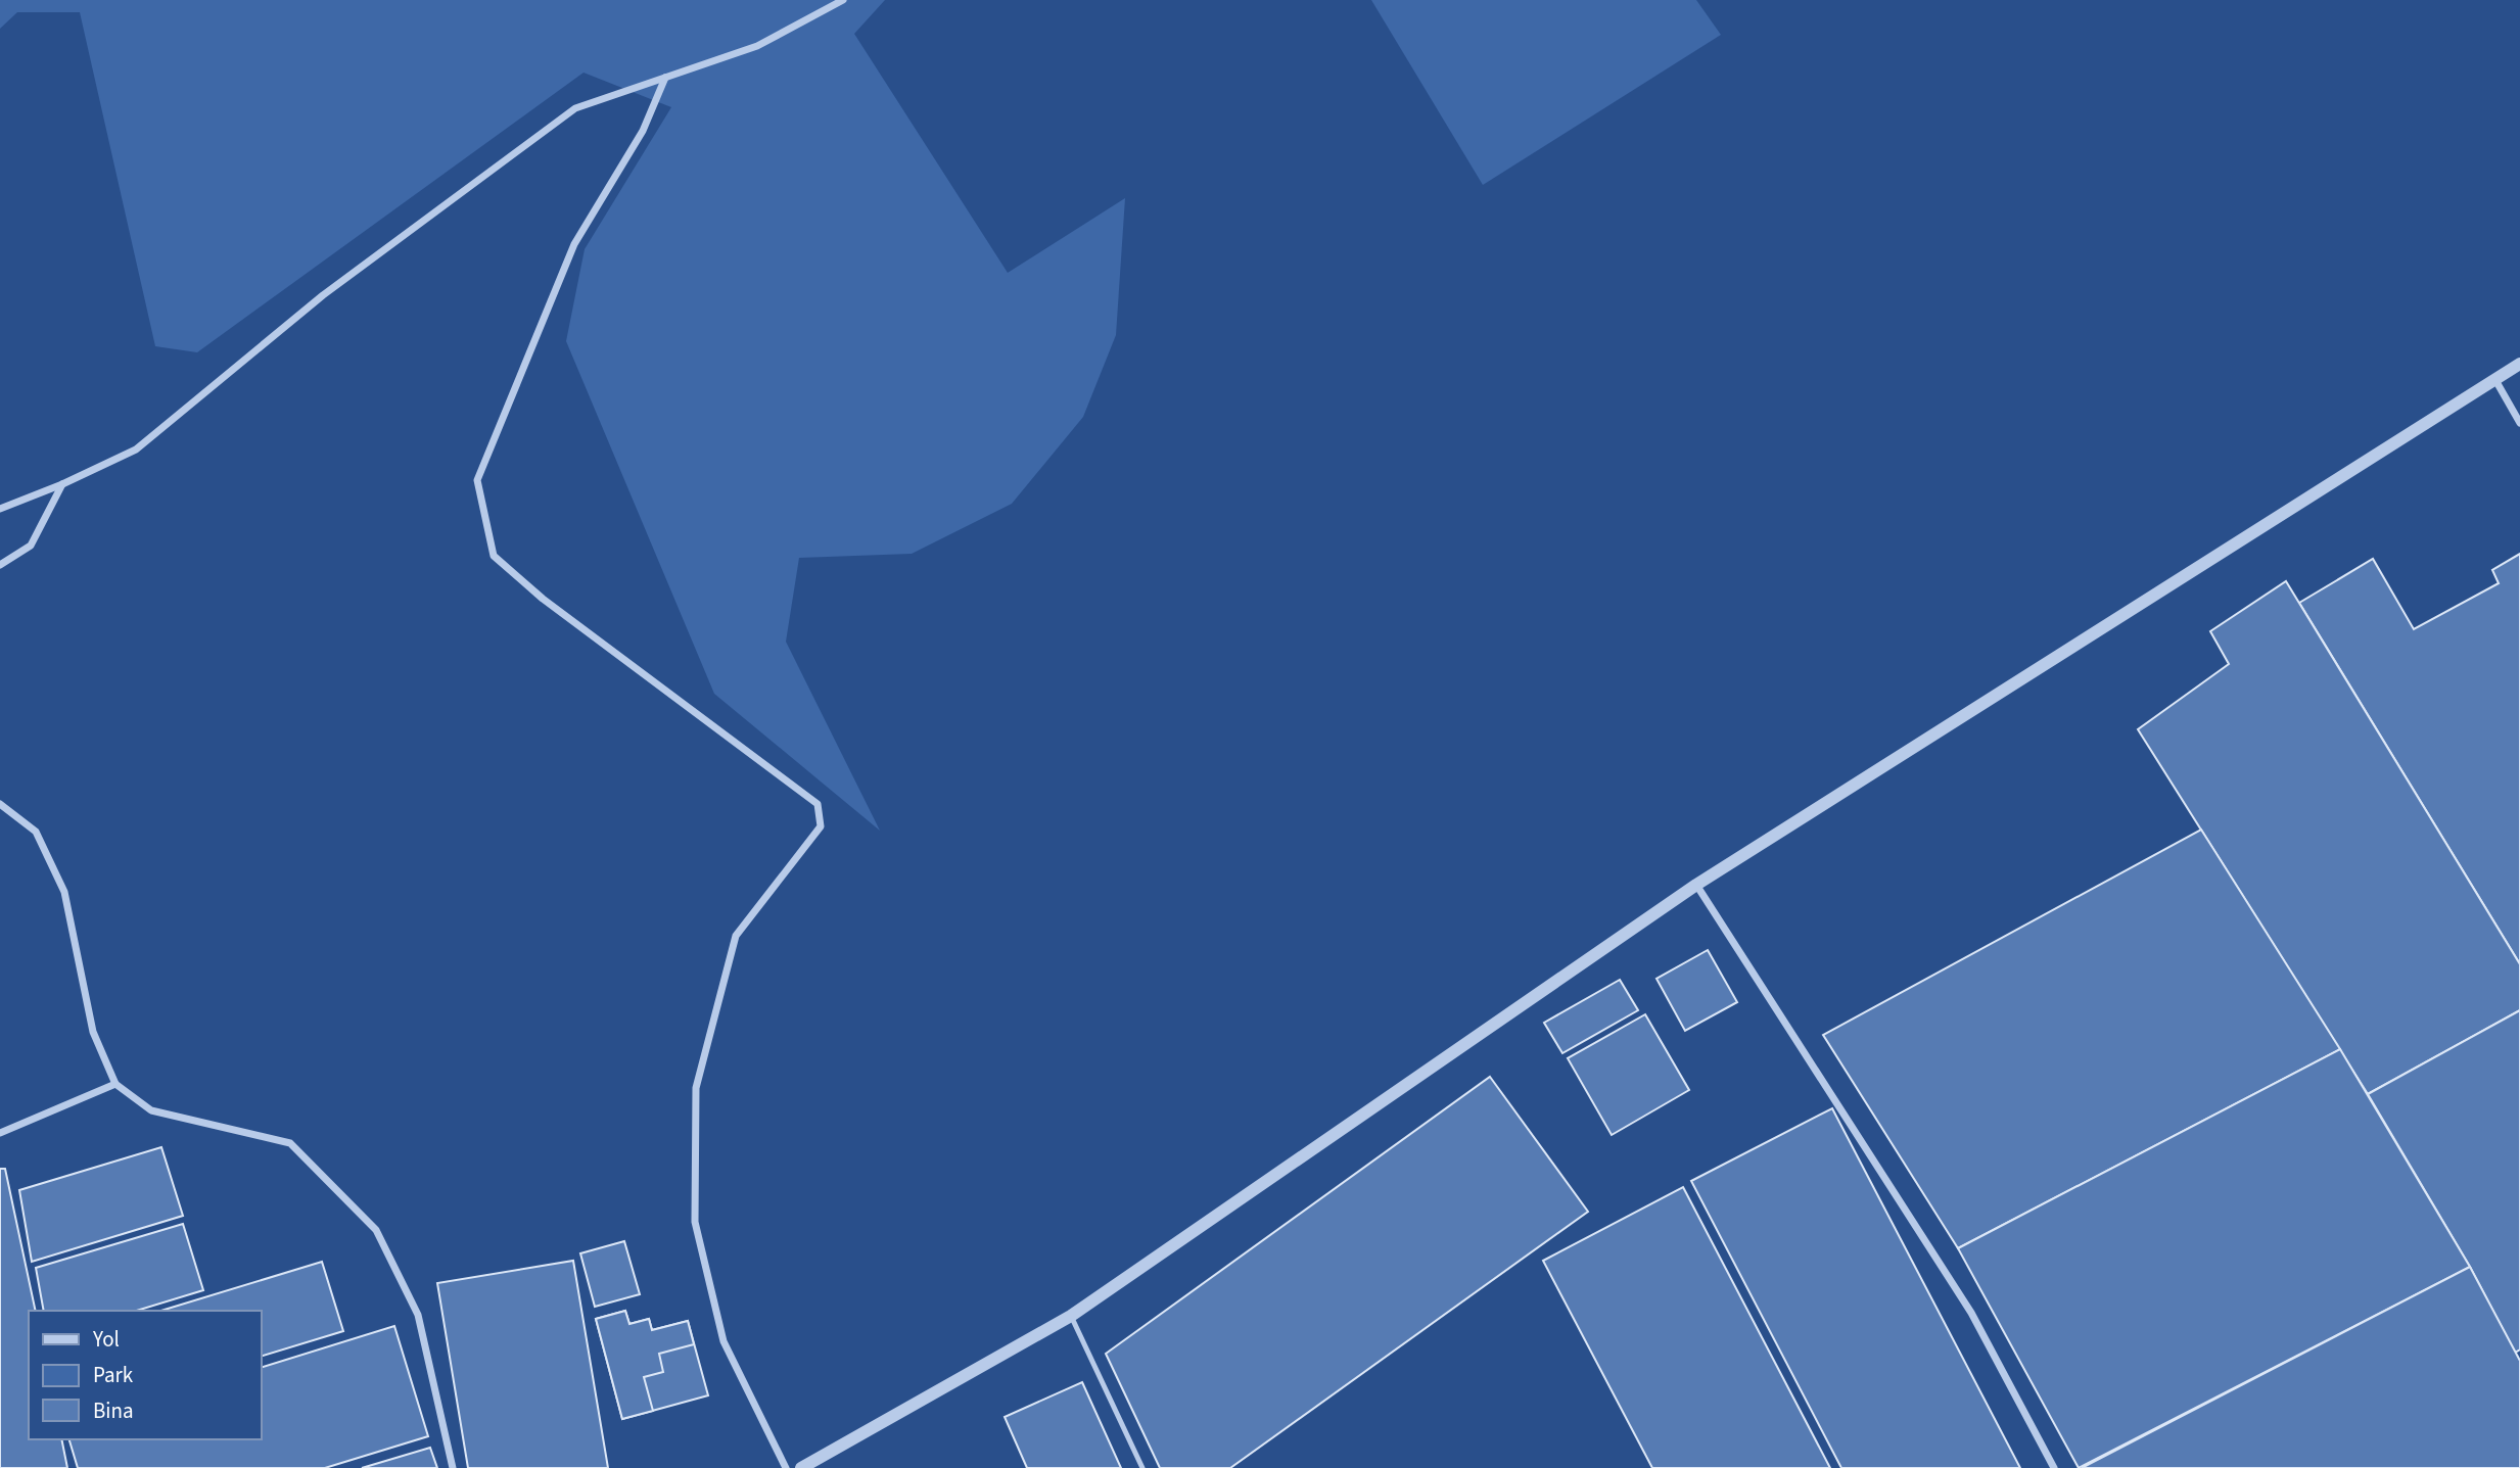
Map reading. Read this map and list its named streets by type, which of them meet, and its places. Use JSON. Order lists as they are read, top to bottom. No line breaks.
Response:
{"legend":["Yol","Park","Bina"]}
